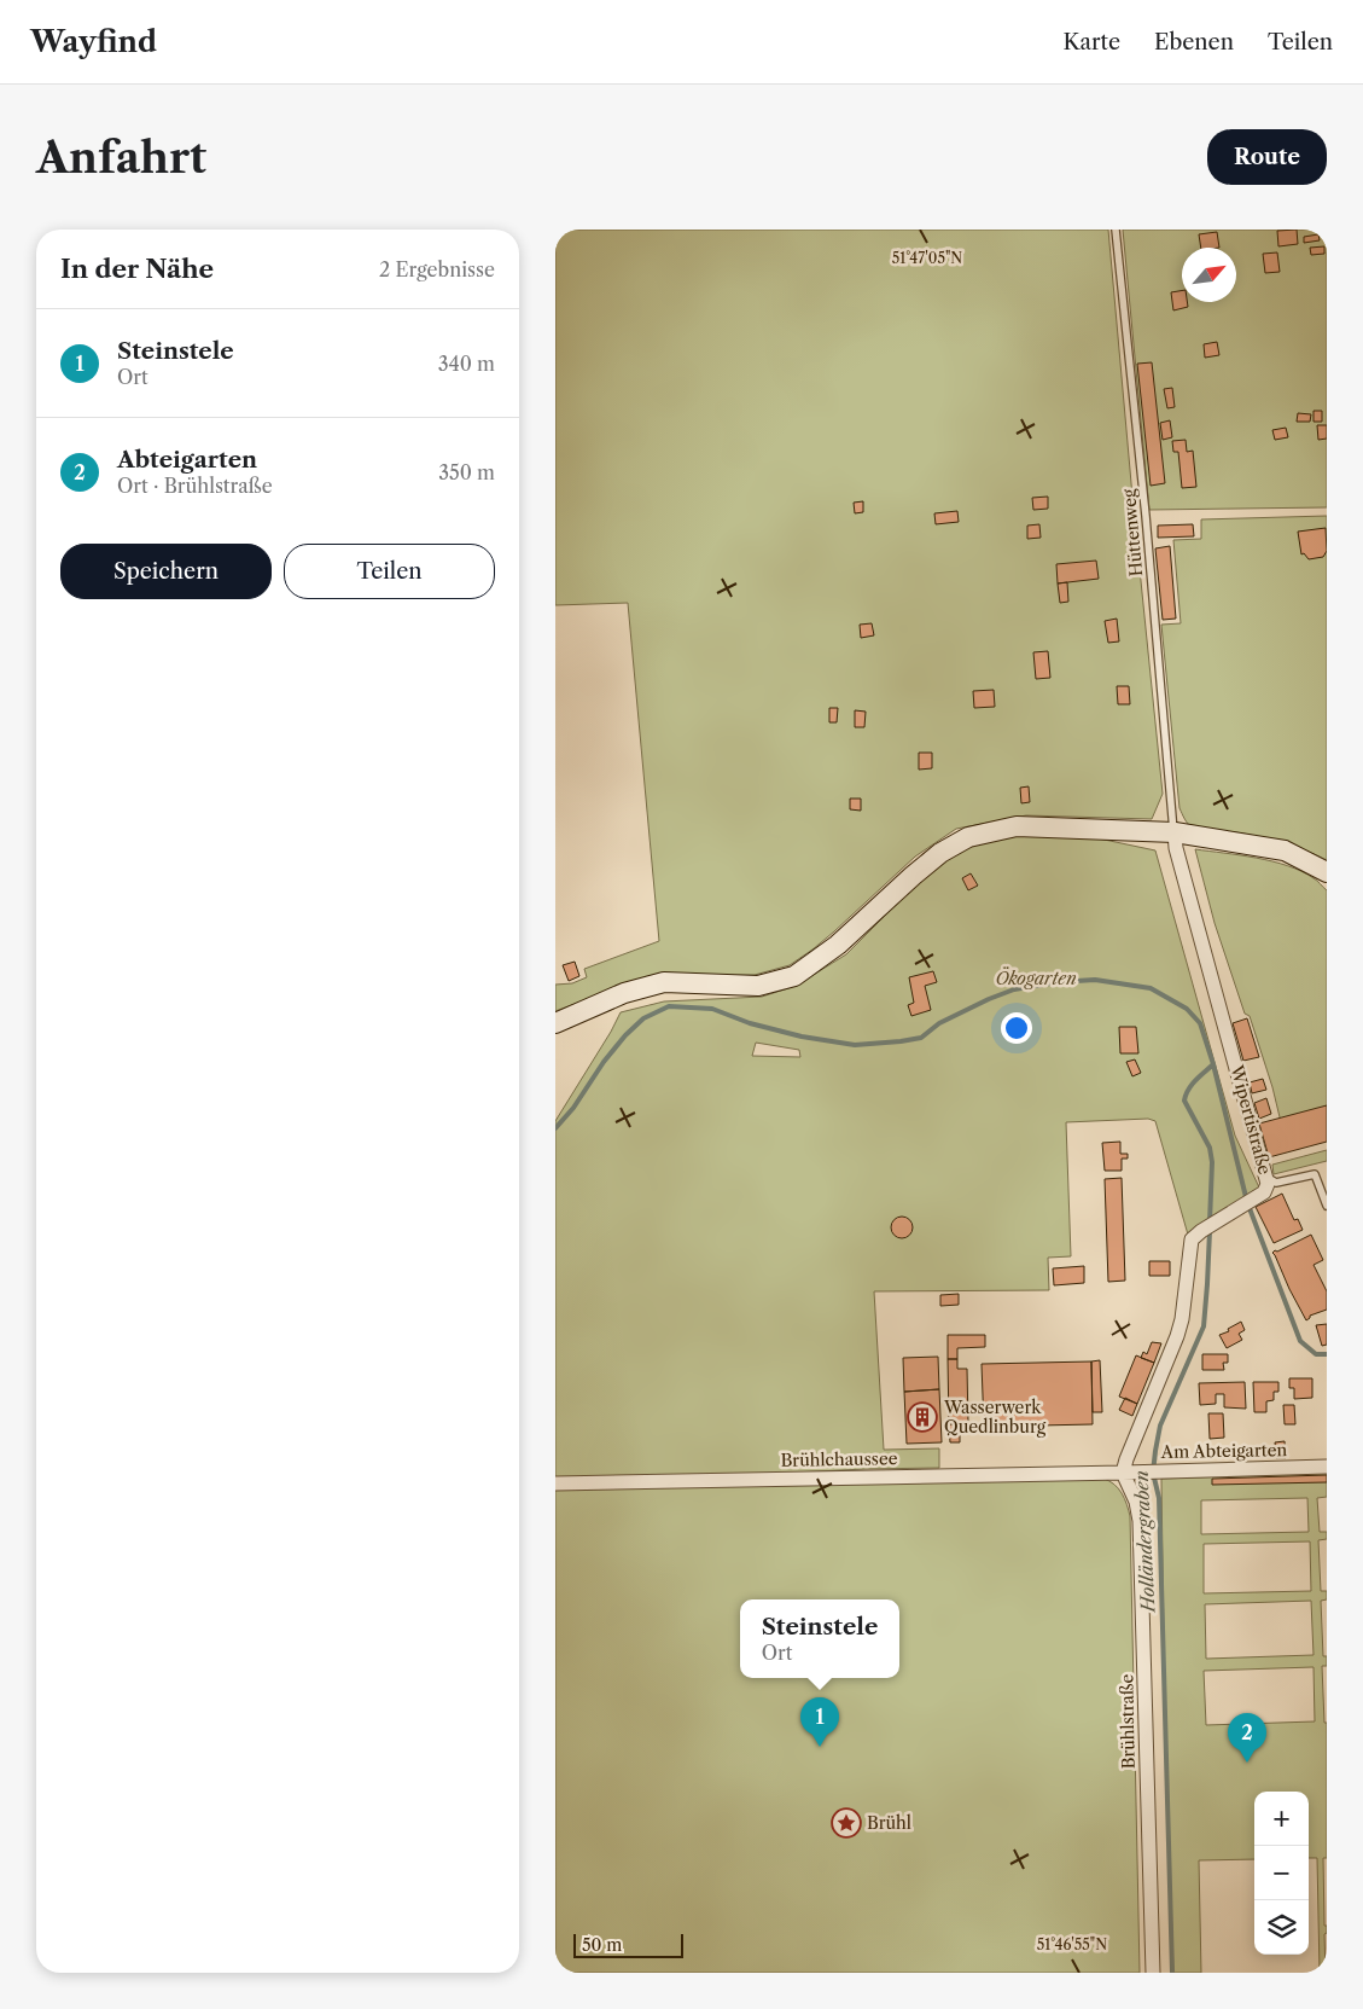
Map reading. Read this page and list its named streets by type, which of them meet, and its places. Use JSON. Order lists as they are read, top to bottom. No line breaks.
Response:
{"streets":{"street":["Wipertistraße","Am Abteigarten","Brühlchaussee","Brühlstraße"],"lane":["Hüttenweg"]},"crossings":[["Hüttenweg","Wipertistraße"],["Wipertistraße","Am Abteigarten"],["Wipertistraße","Brühlchaussee"],["Wipertistraße","Brühlstraße"],["Am Abteigarten","Brühlchaussee"],["Am Abteigarten","Brühlstraße"],["Brühlchaussee","Brühlstraße"]],"water":["Holländergraben"],"parks":["Ökogarten"],"places":{"building":["Wasserwerk Quedlinburg"],"place":["Brühl"]},"scale_bar":"50 m","north":"top right","page":{"header":"Wayfind","nav":["Karte","Ebenen","Teilen"],"buttons":["Route",["Speichern","Teilen"]],"title":"Anfahrt","heading":["In der Nähe","2 Ergebnisse"],"list":[{"mark":"1","name":"Steinstele","note":"Ort","value":"340 m"},{"mark":"2","name":"Abteigarten","note":"Ort · Brühlstraße","value":"350 m"}],"popup":["Steinstele","Ort"],"pins":["1","2"],"map_buttons":["+","−"],"scale":"50 m"},"coordinates":["51°47'05\"N","51°46'55\"N"]}
